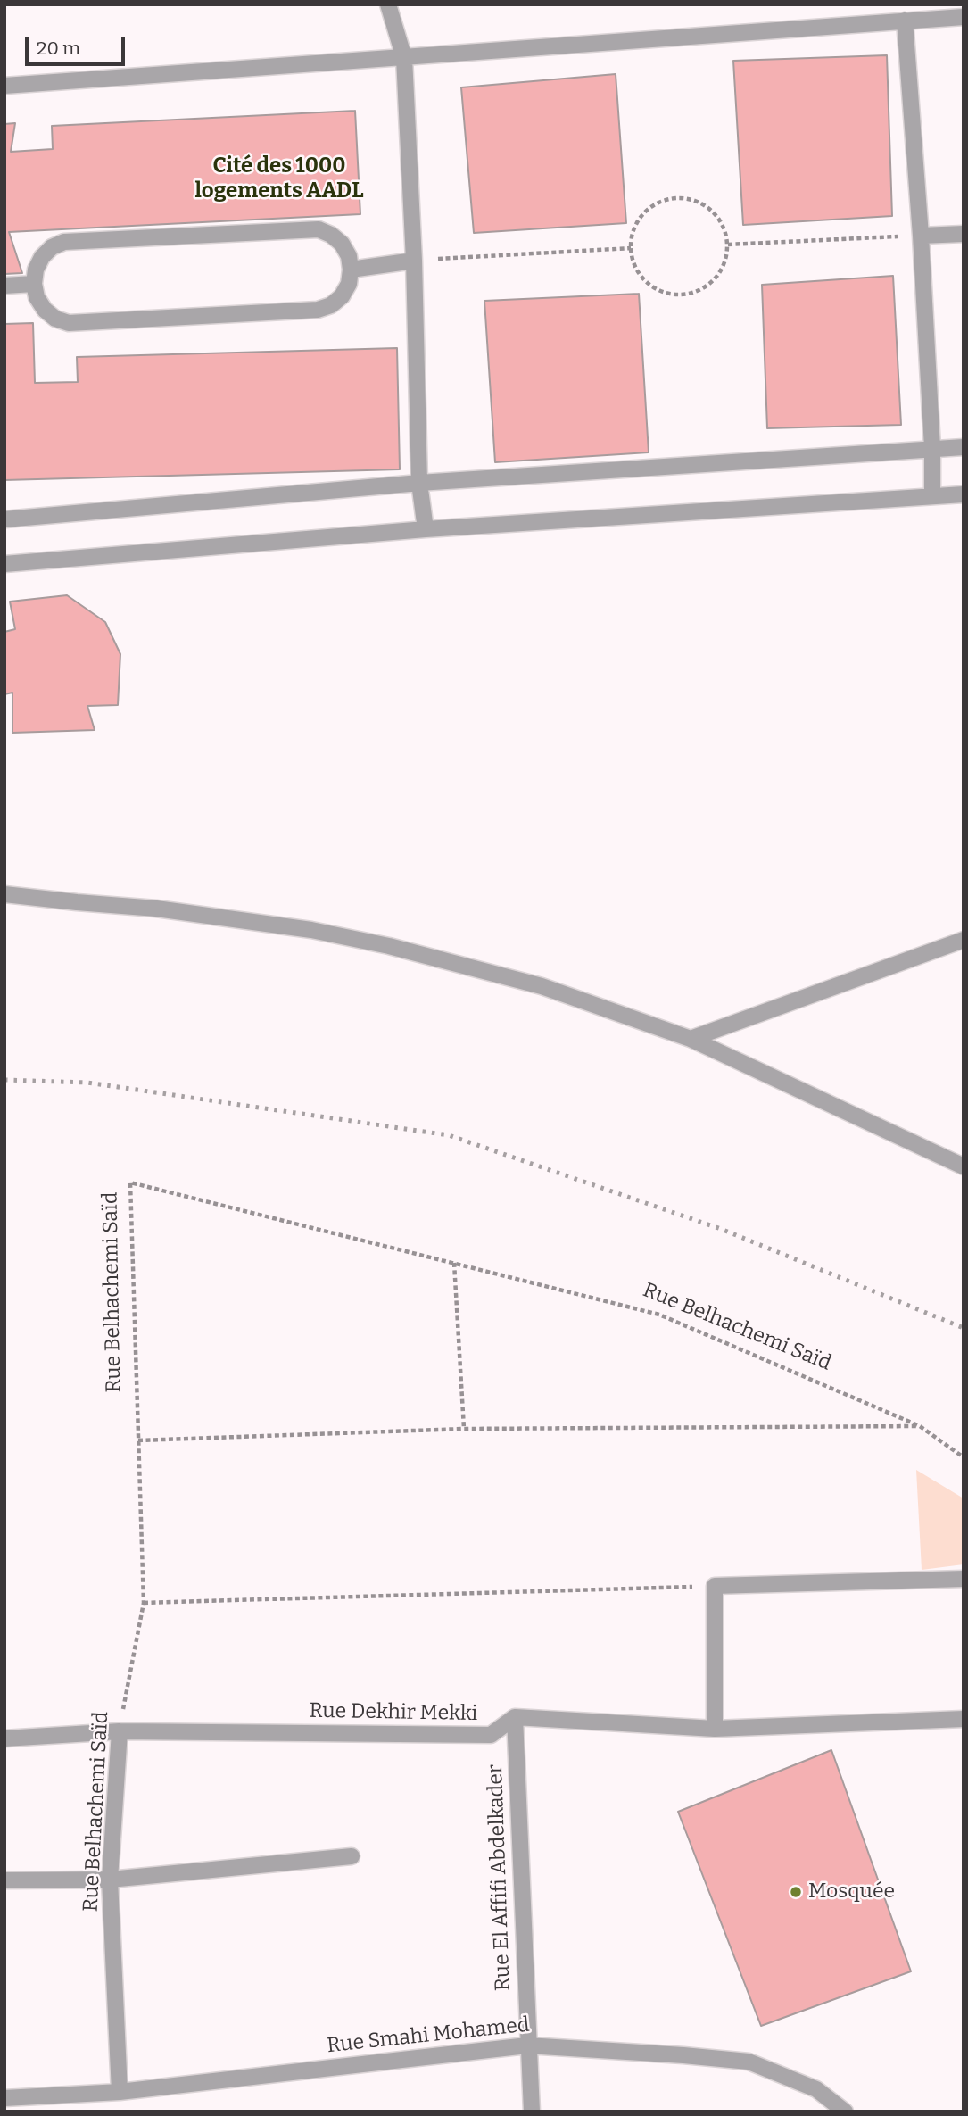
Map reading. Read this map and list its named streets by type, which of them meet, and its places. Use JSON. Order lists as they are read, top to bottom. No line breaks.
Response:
{"streets":{"street":["Rue Belhachemi Saïd","Rue Dekhir Mekki","Rue El Affifi Abdelkader","Rue Smahi Mohamed"]},"crossings":[["Rue Belhachemi Saïd","Rue Dekhir Mekki"],["Rue Belhachemi Saïd","Rue Smahi Mohamed"],["Rue Dekhir Mekki","Rue El Affifi Abdelkader"],["Rue El Affifi Abdelkader","Rue Smahi Mohamed"]],"districts":["Cité des 1000 logements AADL"],"places":["Mosquée"],"scale_bar":"20 m"}
